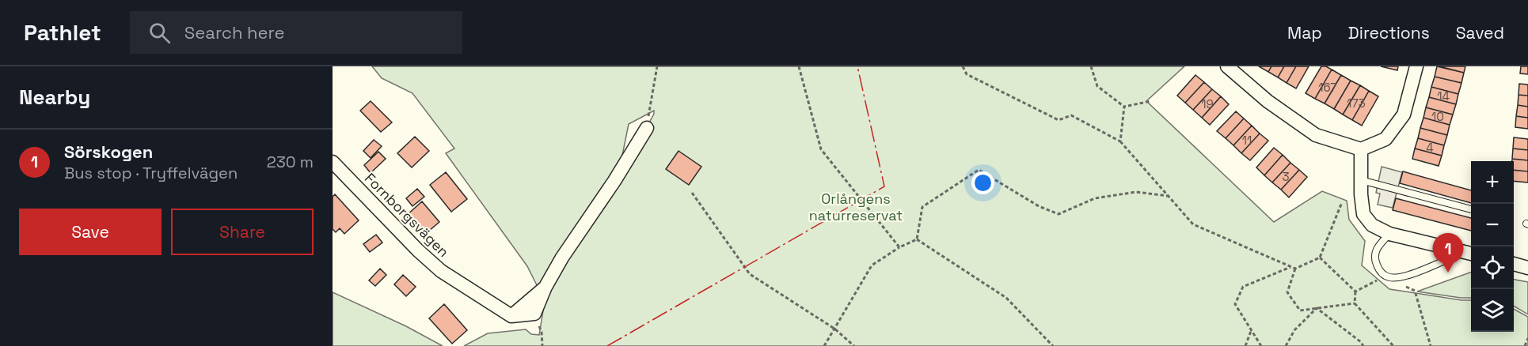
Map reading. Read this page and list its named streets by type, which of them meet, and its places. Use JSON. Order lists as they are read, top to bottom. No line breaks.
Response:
{"streets":{"street":["Fornborgsvägen"]},"parks":["Orlångens naturreservat"],"house_numbers":["167","14","173","19","10","11","4","3"],"page":{"header":"Pathlet","search":"Search here","nav":["Map","Directions","Saved"],"heading":"Nearby","list":[{"mark":"1","name":"Sörskogen","note":"Bus stop · Tryffelvägen","value":"230 m"}],"map_buttons":["+","−"],"buttons":["Save","Share"],"pins":"1"}}
